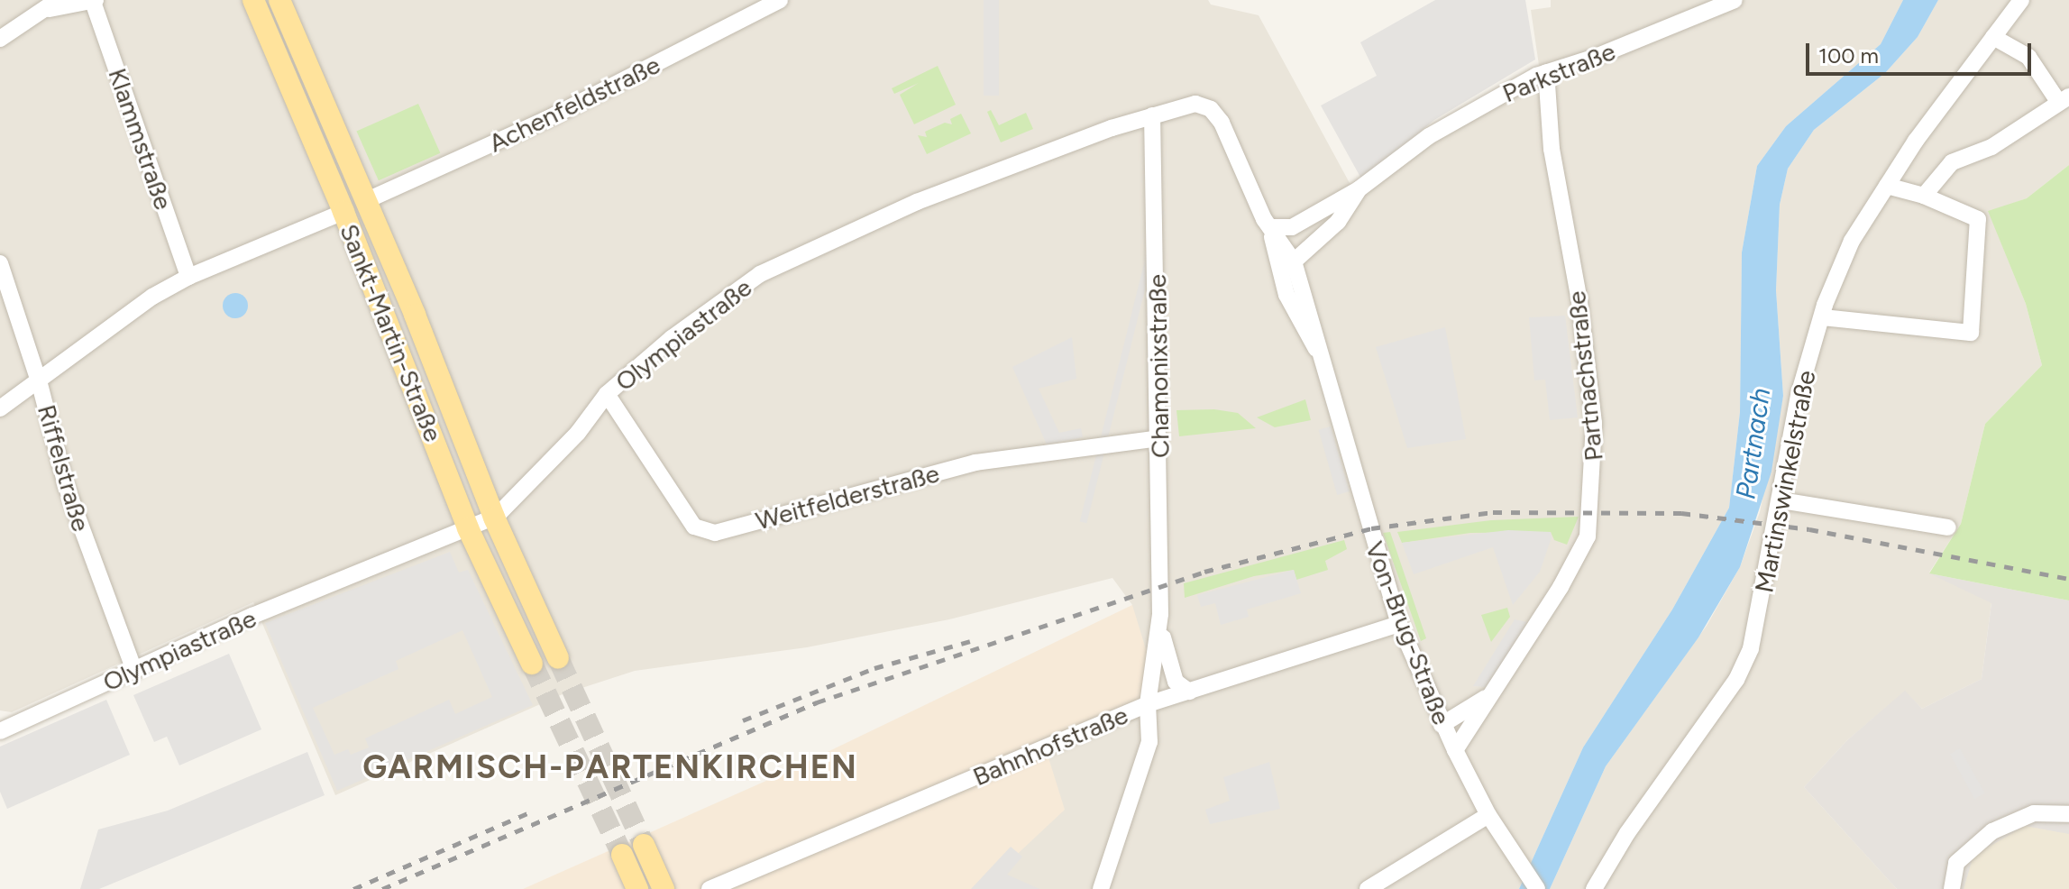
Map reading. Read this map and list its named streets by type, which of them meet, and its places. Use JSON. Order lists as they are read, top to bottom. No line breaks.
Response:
{"streets":{"main road":["Sankt-Martin-Straße"],"street":["Parkstraße","Achenfeldstraße","Klammstraße","Olympiastraße","Chamonixstraße","Partnachstraße","Riffelstraße","Martinswinkelstraße","Weitfelderstraße","Von-Brug-Straße","Bahnhofstraße"]},"crossings":[["Parkstraße","Olympiastraße"],["Parkstraße","Partnachstraße"],["Parkstraße","Von-Brug-Straße"],["Achenfeldstraße","Sankt-Martin-Straße"],["Sankt-Martin-Straße","Olympiastraße"],["Olympiastraße","Chamonixstraße"],["Olympiastraße","Riffelstraße"],["Olympiastraße","Weitfelderstraße"],["Olympiastraße","Von-Brug-Straße"],["Chamonixstraße","Weitfelderstraße"],["Chamonixstraße","Bahnhofstraße"],["Partnachstraße","Von-Brug-Straße"],["Von-Brug-Straße","Bahnhofstraße"]],"districts":["GARMISCH-PARTENKIRCHEN"],"water":["Partnach"],"scale_bar":"100 m"}
